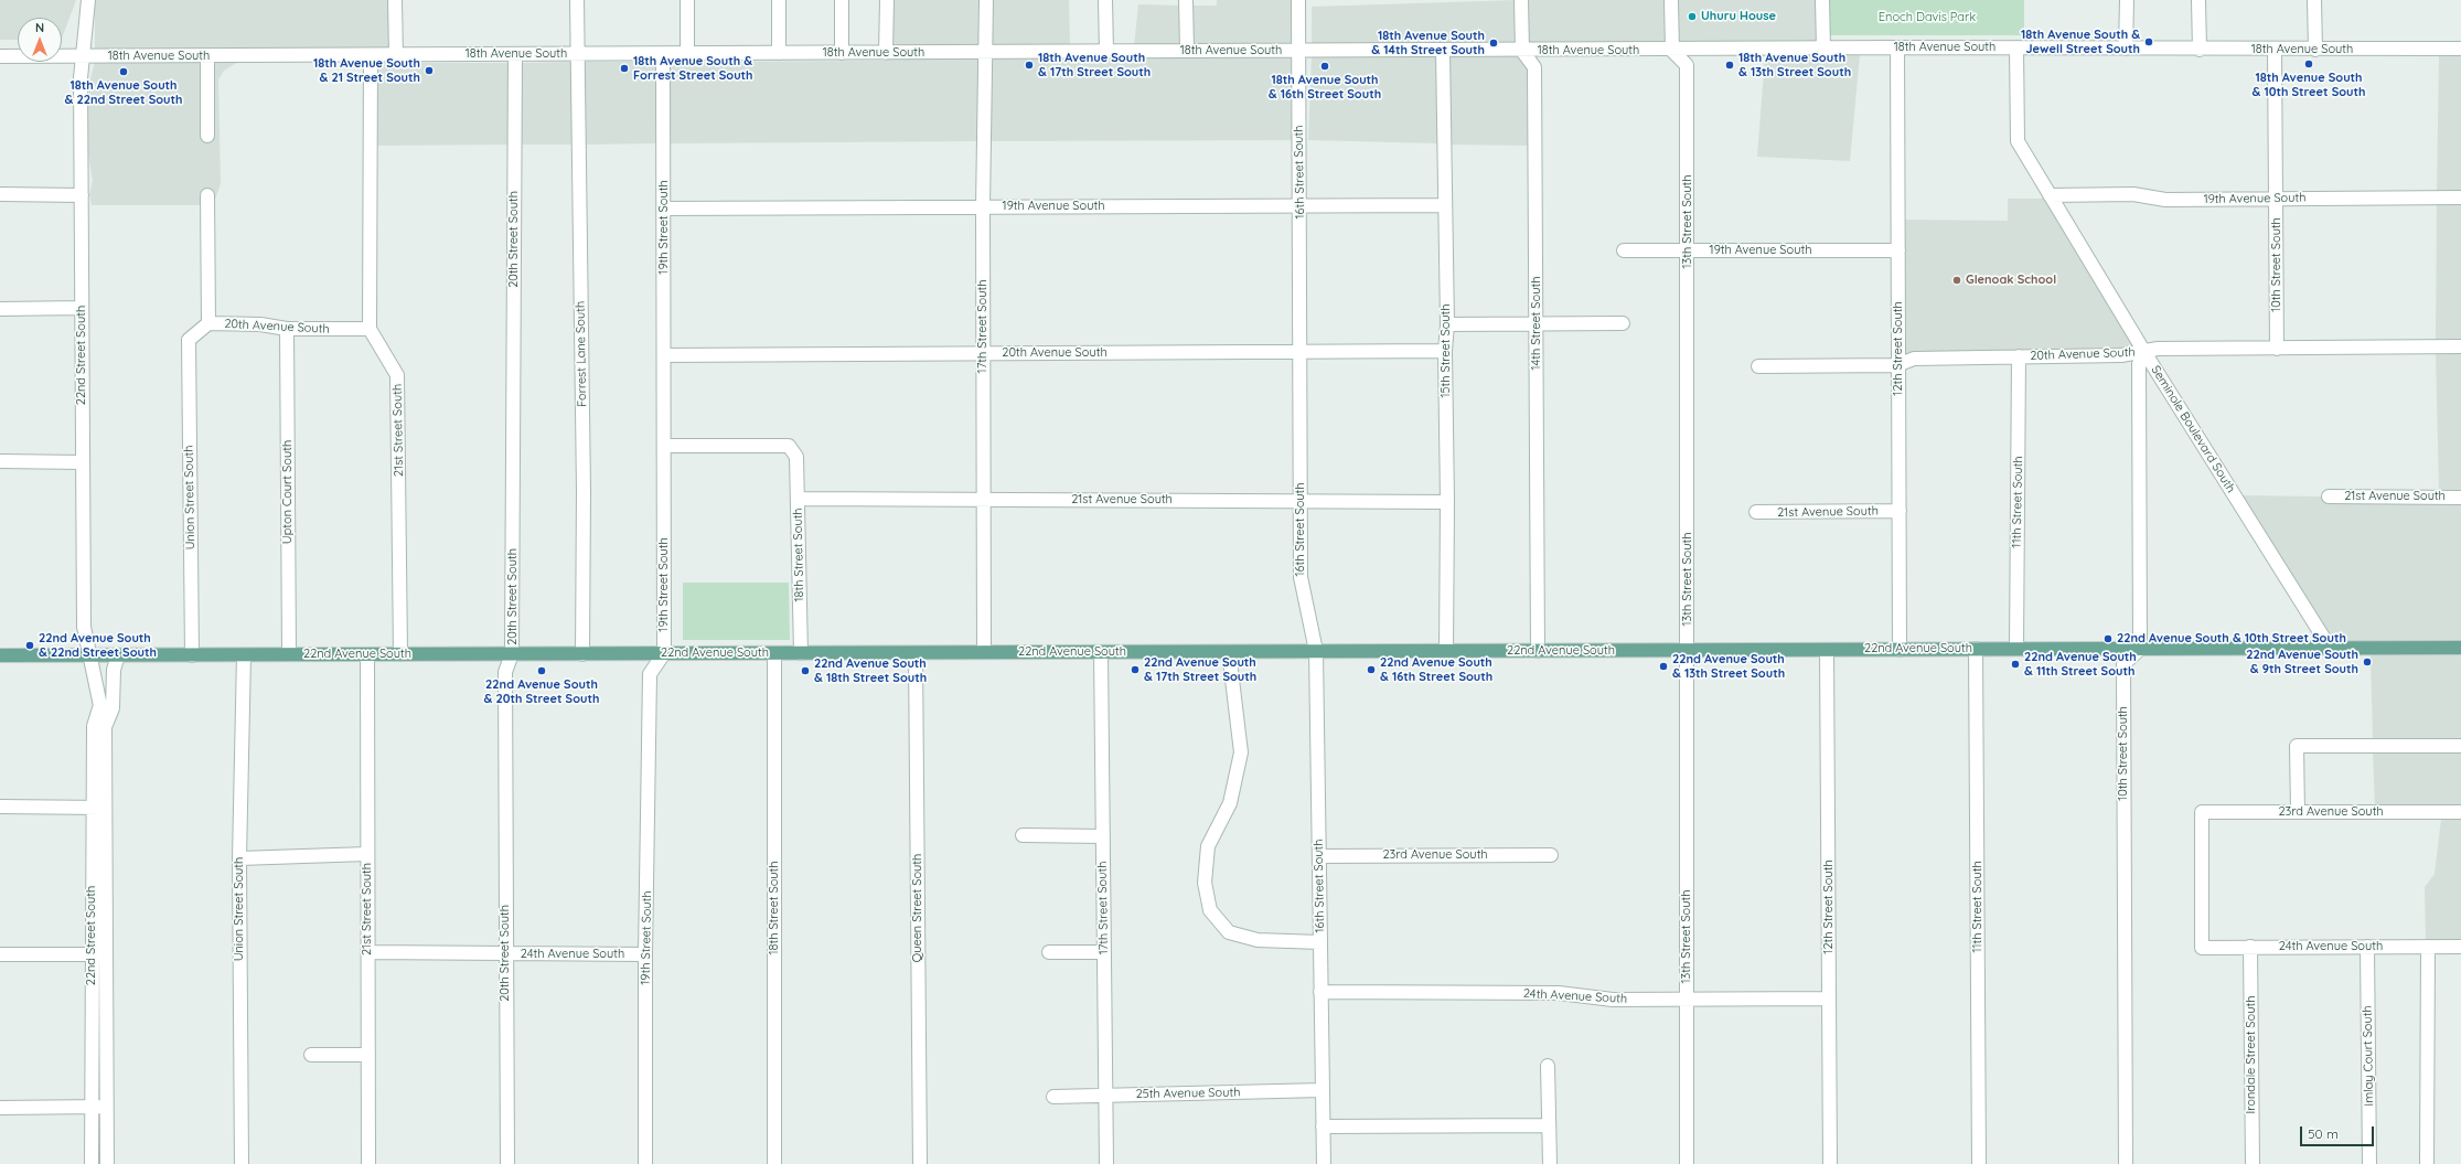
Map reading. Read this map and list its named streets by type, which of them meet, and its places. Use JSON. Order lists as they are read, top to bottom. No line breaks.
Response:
{"streets":{"main road":["22nd Avenue South"],"street":["18th Avenue South","16th Street South","19th Avenue South","13th Street South","19th Street South","20th Street South","10th Street South","14th Street South","20th Avenue South","17th Street South","12th Street South","15th Street South","Forrest Lane South","22nd Street South","Seminole Boulevard South","21st Street South","Upton Court South","21st Avenue South","Union Street South","11th Street South","18th Street South","23rd Avenue South","Queen Street South","24th Avenue South","Irondale Street South","Imlay Court South","25th Avenue South"]},"crossings":[["18th Avenue South","16th Street South"],["18th Avenue South","13th Street South"],["18th Avenue South","19th Street South"],["18th Avenue South","20th Street South"],["18th Avenue South","10th Street South"],["18th Avenue South","14th Street South"],["18th Avenue South","17th Street South"],["18th Avenue South","12th Street South"],["18th Avenue South","15th Street South"],["18th Avenue South","Forrest Lane South"],["18th Avenue South","22nd Street South"],["18th Avenue South","Seminole Boulevard South"],["16th Street South","19th Avenue South"],["16th Street South","20th Avenue South"],["16th Street South","21st Avenue South"],["16th Street South","22nd Avenue South"],["16th Street South","23rd Avenue South"],["16th Street South","24th Avenue South"],["16th Street South","25th Avenue South"],["19th Avenue South","13th Street South"],["19th Avenue South","19th Street South"],["19th Avenue South","10th Street South"],["19th Avenue South","17th Street South"],["19th Avenue South","12th Street South"],["19th Avenue South","15th Street South"],["19th Avenue South","Seminole Boulevard South"],["13th Street South","22nd Avenue South"],["13th Street South","24th Avenue South"],["19th Street South","20th Avenue South"],["19th Street South","18th Street South"],["19th Street South","22nd Avenue South"],["19th Street South","24th Avenue South"],["20th Street South","22nd Avenue South"],["20th Street South","24th Avenue South"],["10th Street South","20th Avenue South"],["10th Street South","22nd Avenue South"],["14th Street South","22nd Avenue South"],["20th Avenue South","17th Street South"],["20th Avenue South","12th Street South"],["20th Avenue South","15th Street South"],["20th Avenue South","Seminole Boulevard South"],["20th Avenue South","21st Street South"],["20th Avenue South","Upton Court South"],["20th Avenue South","Union Street South"],["20th Avenue South","11th Street South"],["17th Street South","21st Avenue South"],["17th Street South","22nd Avenue South"],["17th Street South","25th Avenue South"],["12th Street South","21st Avenue South"],["12th Street South","22nd Avenue South"],["12th Street South","24th Avenue South"],["15th Street South","21st Avenue South"],["15th Street South","22nd Avenue South"],["Forrest Lane South","22nd Avenue South"],["22nd Street South","22nd Avenue South"],["Seminole Boulevard South","22nd Avenue South"],["21st Street South","22nd Avenue South"],["21st Street South","24th Avenue South"],["Upton Court South","22nd Avenue South"],["21st Avenue South","18th Street South"],["Union Street South","22nd Avenue South"],["11th Street South","22nd Avenue South"],["18th Street South","22nd Avenue South"],["22nd Avenue South","Queen Street South"],["23rd Avenue South","24th Avenue South"],["24th Avenue South","Irondale Street South"],["24th Avenue South","Imlay Court South"]],"parks":["Enoch Davis Park"],"places":["Uhuru House","18th Avenue South & Jewell Street South","18th Avenue South & 14th Street South","18th Avenue South & 10th Street South","18th Avenue South & 17th Street South","18th Avenue South & 13th Street South","18th Avenue South & 16th Street South","18th Avenue South & Forrest Street South","18th Avenue South & 21 Street South","18th Avenue South & 22nd Street South","Glenoak School","22nd Avenue South & 10th Street South","22nd Avenue South & 22nd Street South","22nd Avenue South & 9th Street South","22nd Avenue South & 11th Street South","22nd Avenue South & 13th Street South","22nd Avenue South & 17th Street South","22nd Avenue South & 16th Street South","22nd Avenue South & 20th Street South","22nd Avenue South & 18th Street South"],"scale_bar":"50 m","north":"top"}
